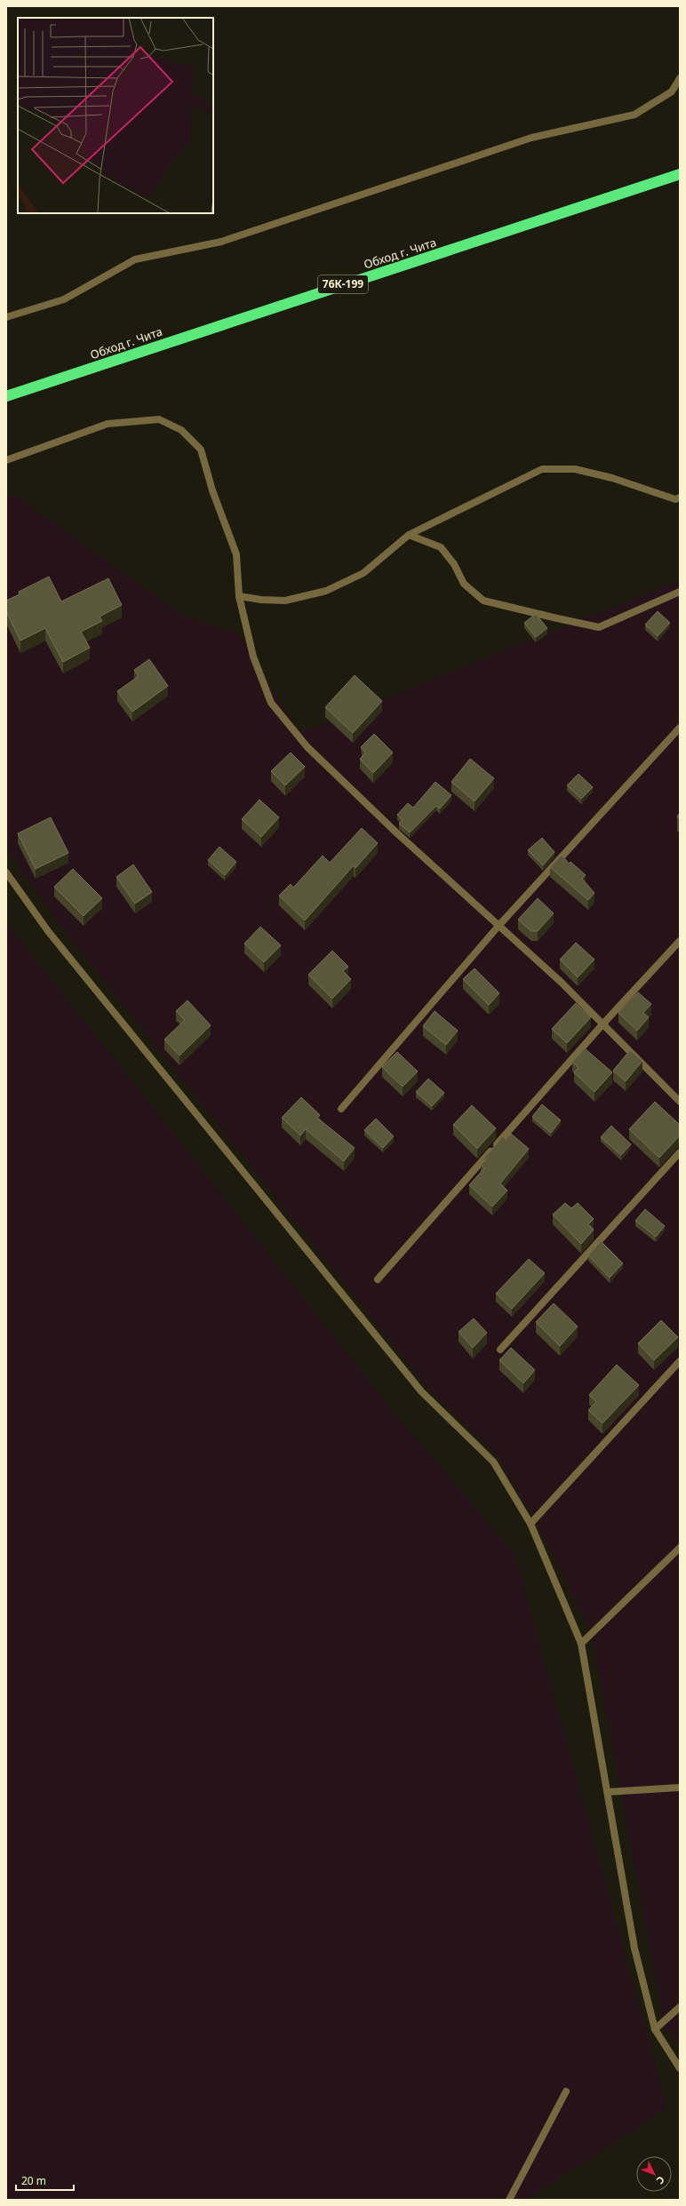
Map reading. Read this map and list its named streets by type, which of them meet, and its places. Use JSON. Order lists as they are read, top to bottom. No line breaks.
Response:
{"streets":{"highway":["Обход г. Чита","76К-199"]},"scale_bar":"20 m","north":"bottom right"}
